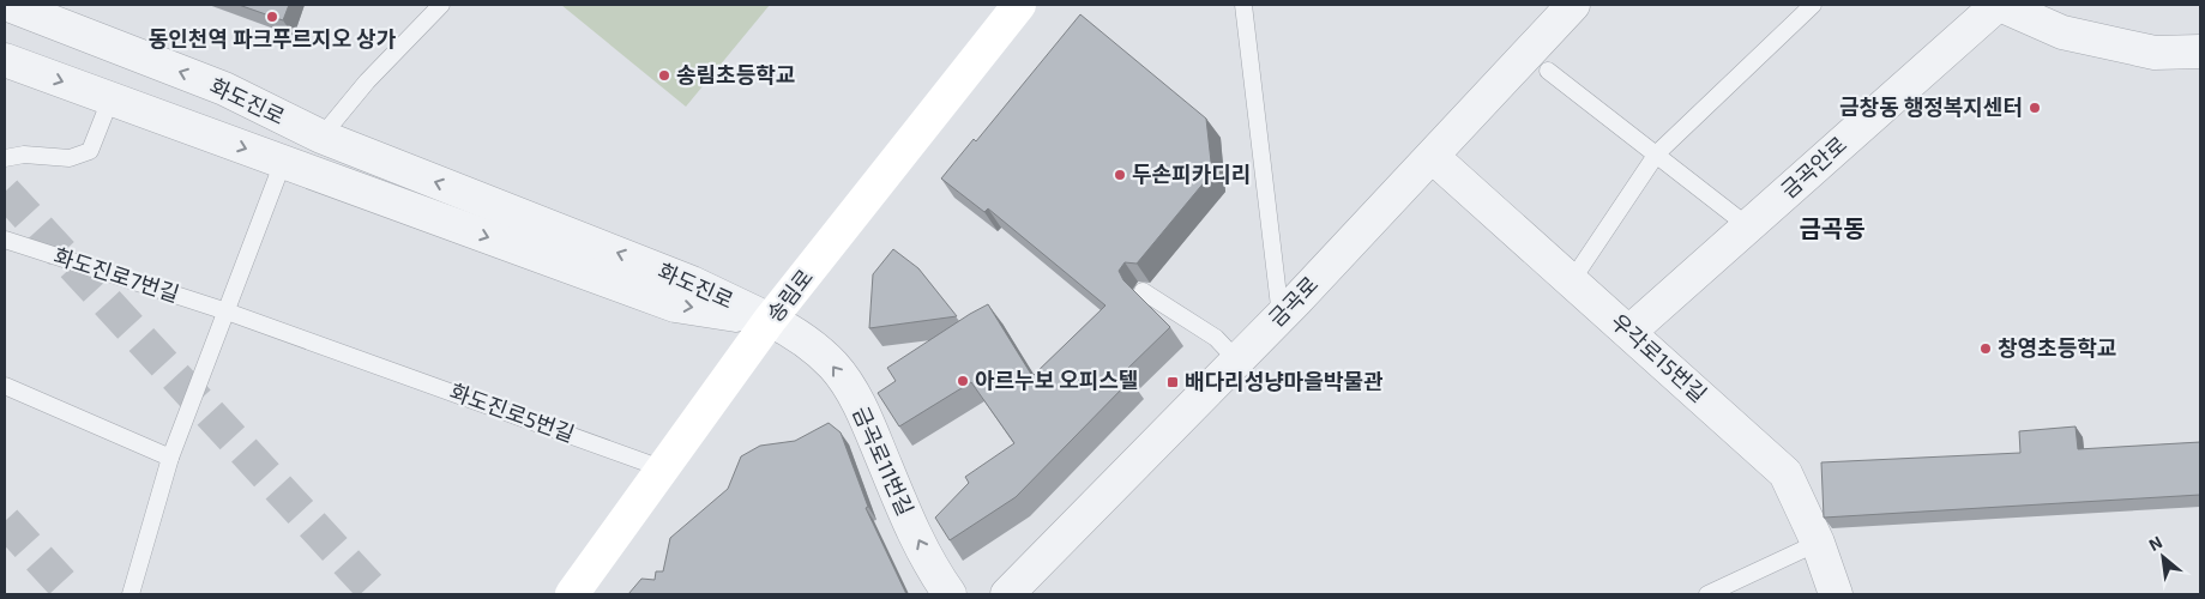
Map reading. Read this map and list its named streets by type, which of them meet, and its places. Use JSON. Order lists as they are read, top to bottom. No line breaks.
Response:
{"streets":{"main road":["송림로"],"street":["화도진로","금곡안로","금곡로","우각로15번길","금곡로11번길"],"lane":["화도진로7번길","화도진로5번길"]},"crossings":[["화도진로","송림로"],["화도진로","금곡로11번길"],["금곡안로","우각로15번길"],["화도진로7번길","화도진로5번길"],["송림로","화도진로5번길"],["송림로","금곡로11번길"],["금곡로","우각로15번길"]],"one_way":["금곡로11번길"],"districts":["금곡동"],"places":{"other":["동인천역 파크푸르지오 상가","송림초등학교","금창동 행정복지센터","두손피카디리","창영초등학교","아르누보 오피스텔"],"transit":["배다리성냥마을박물관"]},"north":"top left"}
